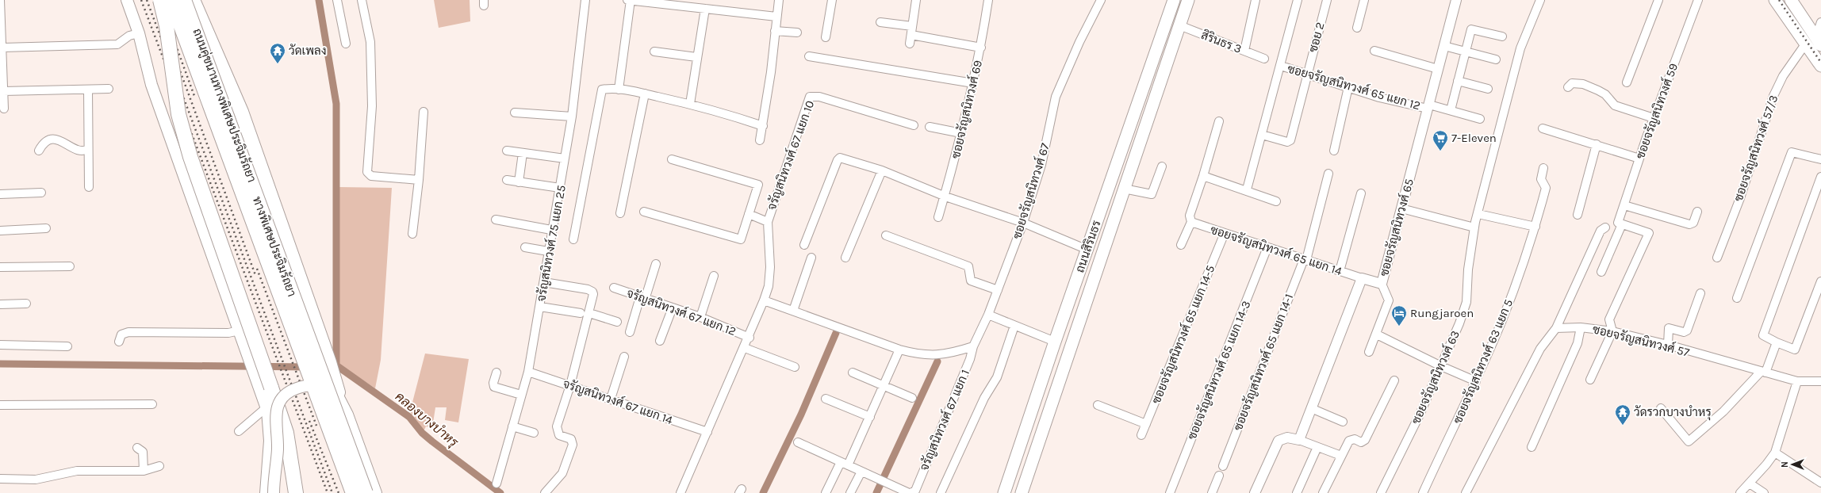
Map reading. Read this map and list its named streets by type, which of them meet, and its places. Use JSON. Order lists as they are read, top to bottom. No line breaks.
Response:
{"streets":{"highway":["ทางพิเศษประจิมรัถยา"],"main road":["ถนนคู่ขนานทางพิเศษประจิมรัถยา","ถนนสิรินธร"],"street":["ซอย 2","สิรินธร 3","ซอยจรัญสนิทวงศ์ 65 แยก 12","ซอยจรัญสนิทวงศ์ 69","ซอยจรัญสนิทวงศ์ 59","ซอยจรัญสนิทวงศ์ 57/3","จรัญสนิทวงศ์ 67 แยก 10","ซอยจรัญสนิทวงศ์ 67","ซอยจรัญสนิทวงศ์ 65","จรัญสนิทวงศ์ 75 แยก 25","ซอยจรัญสนิทวงศ์ 65 แยก 14","จรัญสนิทวงศ์ 67 แยก 12","ซอยจรัญสนิทวงศ์ 65 แยก 14-5","ซอยจรัญสนิทวงศ์ 57","ซอยจรัญสนิทวงศ์ 63 แยก 5","ซอยจรัญสนิทวงศ์ 65 แยก 14-1","ซอยจรัญสนิทวงศ์ 65 แยก 14-3","ซอยจรัญสนิทวงศ์ 63","จรัญสนิทวงศ์ 67 แยก 14","จรัญสนิทวงศ์ 67 แยก 1"]},"crossings":[["ซอย 2","ซอยจรัญสนิทวงศ์ 65 แยก 12"],["สิรินธร 3","ถนนสิรินธร"],["ซอยจรัญสนิทวงศ์ 65 แยก 12","ซอยจรัญสนิทวงศ์ 65"],["ถนนคู่ขนานทางพิเศษประจิมรัถยา","ทางพิเศษประจิมรัถยา"],["จรัญสนิทวงศ์ 67 แยก 10","จรัญสนิทวงศ์ 67 แยก 12"],["จรัญสนิทวงศ์ 67 แยก 10","จรัญสนิทวงศ์ 67 แยก 14"],["ซอยจรัญสนิทวงศ์ 67","จรัญสนิทวงศ์ 67 แยก 1"],["ซอยจรัญสนิทวงศ์ 65","ซอยจรัญสนิทวงศ์ 65 แยก 14"],["จรัญสนิทวงศ์ 75 แยก 25","จรัญสนิทวงศ์ 67 แยก 14"],["ซอยจรัญสนิทวงศ์ 65 แยก 14","ซอยจรัญสนิทวงศ์ 65 แยก 14-5"],["ซอยจรัญสนิทวงศ์ 65 แยก 14","ซอยจรัญสนิทวงศ์ 65 แยก 14-1"],["ซอยจรัญสนิทวงศ์ 65 แยก 14","ซอยจรัญสนิทวงศ์ 65 แยก 14-3"]],"water":["คลองบางบำหรุ"],"places":{"temple":["วัดเพลง","วัดรวกบางบำหรุ"],"supermarket":["7-Eleven"],"hotel":["Rungjaroen"]},"north":"left"}
